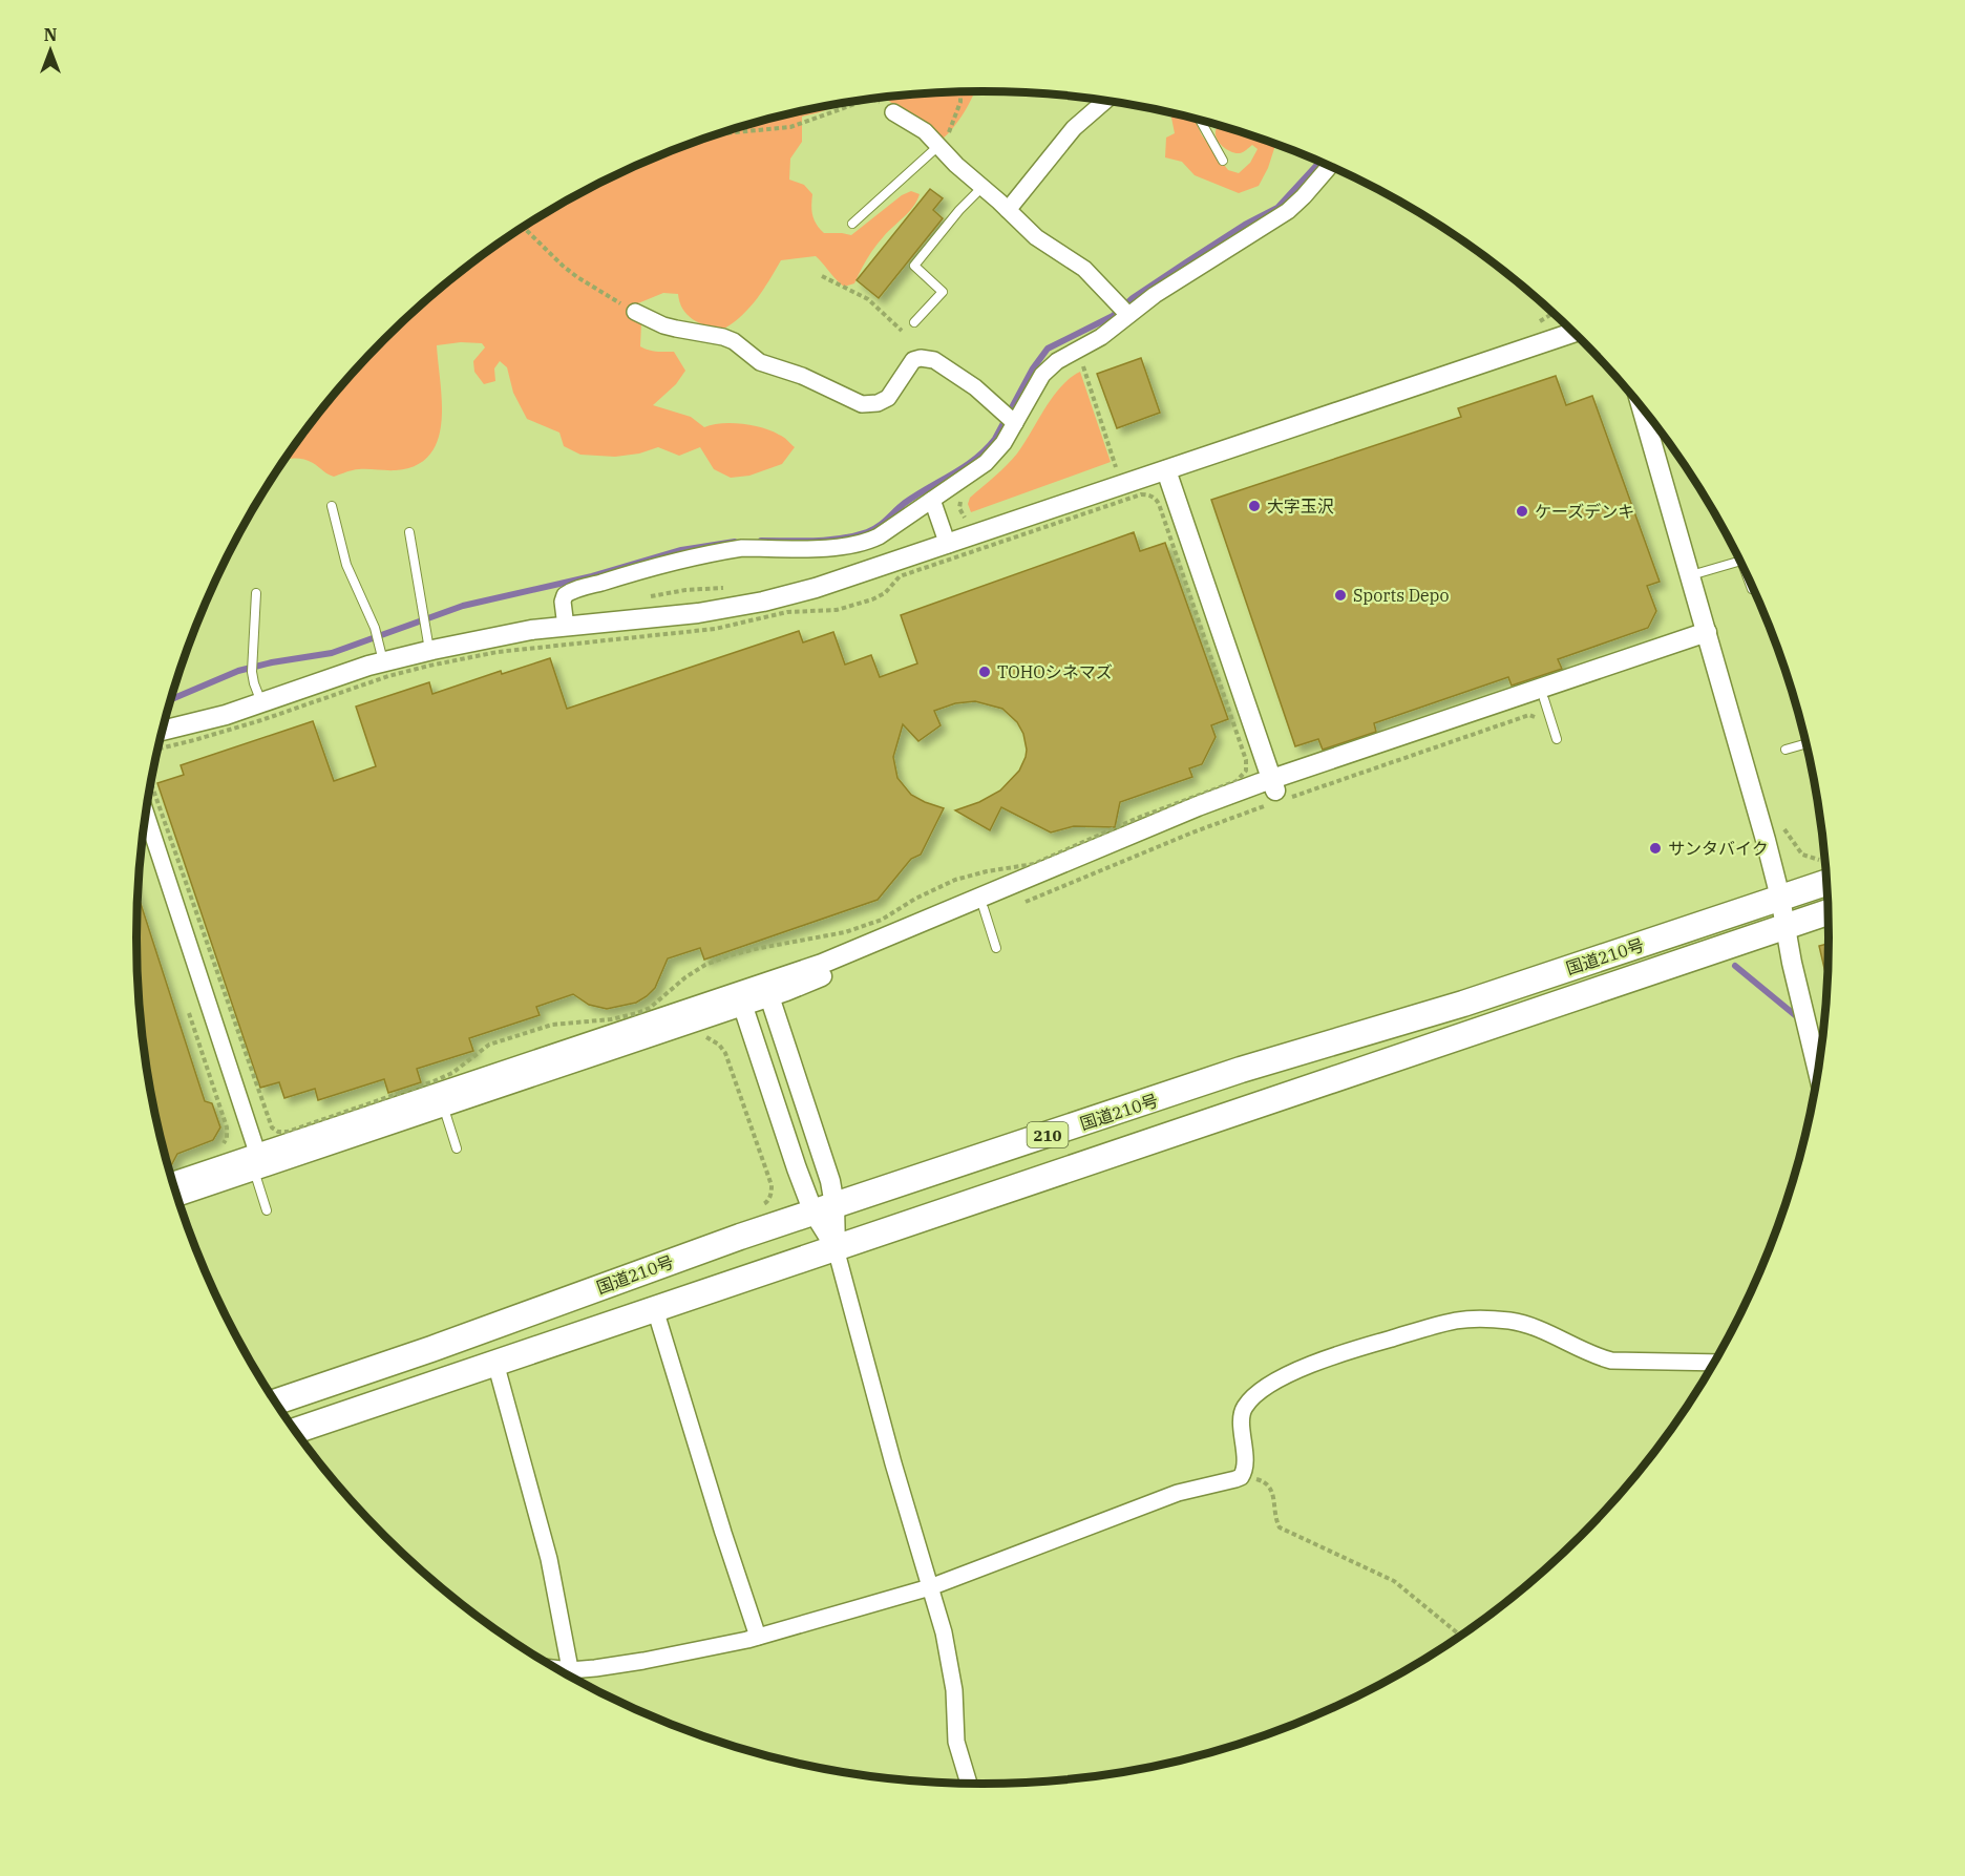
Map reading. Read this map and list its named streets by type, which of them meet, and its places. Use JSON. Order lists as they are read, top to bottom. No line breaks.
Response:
{"streets":{"highway":["国道210号","210"]},"places":["大字玉沢","ケーズデンキ","Sports Depo","TOHOシネマズ","サンタバイク"],"north":"top"}
